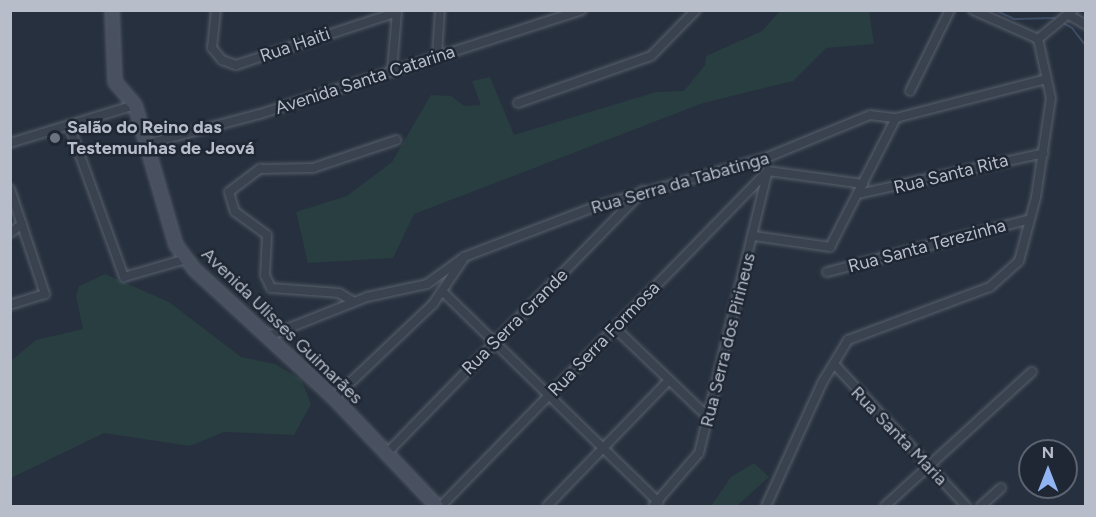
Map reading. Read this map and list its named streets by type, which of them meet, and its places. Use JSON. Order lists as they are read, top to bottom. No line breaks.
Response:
{"streets":{"main road":["Avenida Ulisses Guimarães"],"street":["Rua Haiti","Avenida Santa Catarina","Rua Santa Rita","Rua Serra da Tabatinga","Rua Santa Terezinha","Rua Serra Grande","Rua Serra Formosa","Rua Serra dos Pirineus","Rua Santa Maria"]},"crossings":[["Rua Haiti","Avenida Santa Catarina"],["Avenida Santa Catarina","Avenida Ulisses Guimarães"],["Rua Serra da Tabatinga","Rua Serra Grande"],["Rua Serra da Tabatinga","Avenida Ulisses Guimarães"],["Rua Serra da Tabatinga","Rua Serra dos Pirineus"],["Rua Serra Grande","Avenida Ulisses Guimarães"],["Avenida Ulisses Guimarães","Rua Serra Formosa"],["Rua Serra Formosa","Rua Serra dos Pirineus"]],"places":["Salão do Reino das Testemunhas de Jeová"],"north":"top"}
